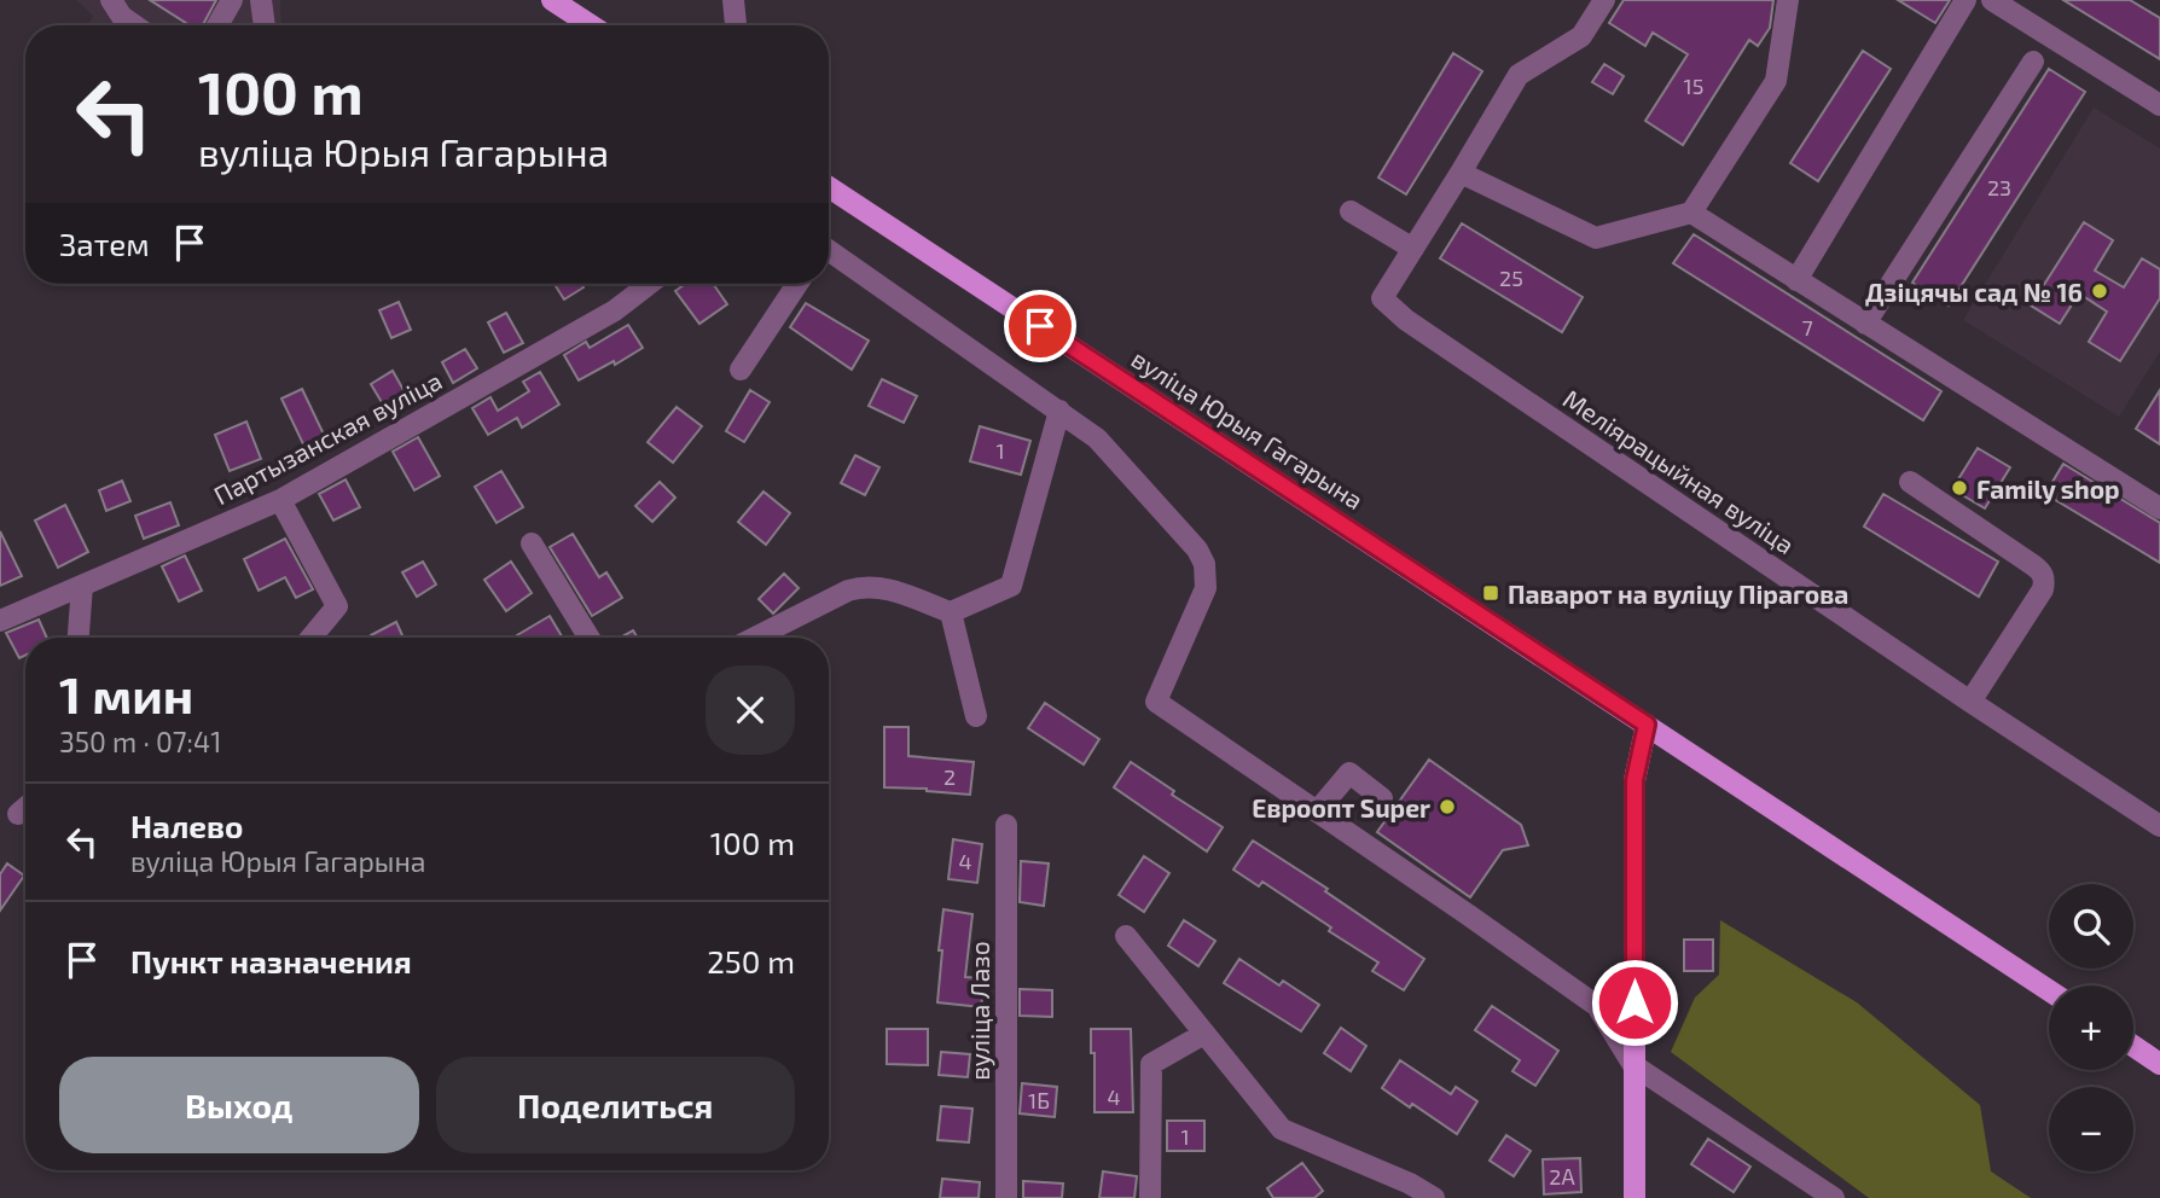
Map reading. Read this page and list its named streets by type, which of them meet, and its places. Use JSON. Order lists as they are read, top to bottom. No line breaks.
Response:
{"streets":{"main road":["вуліца Юрыя Гагарына"],"street":["Партызанская вуліца","Меліярацыйная вуліца","вуліца Лазо"]},"places":{"other":["Дзіцячы сад № 16","Family shop","Евроопт Super"],"transit":["Паварот на вуліцу Пірагова"]},"house_numbers":["15","23","25","7","1","2","4","4","1Б","1","2А"],"page":{"turn":["100 m","вуліца Юрыя Гагарына"],"then":"Затем","heading":["1 мин","350 m · 07:41"],"list":[{"name":"Налево","note":"вуліца Юрыя Гагарына","value":"100 m"},{"name":"Пункт назначения","value":"250 m"}],"map_buttons":["+","−"],"buttons":["Выход","Поделиться"]}}
